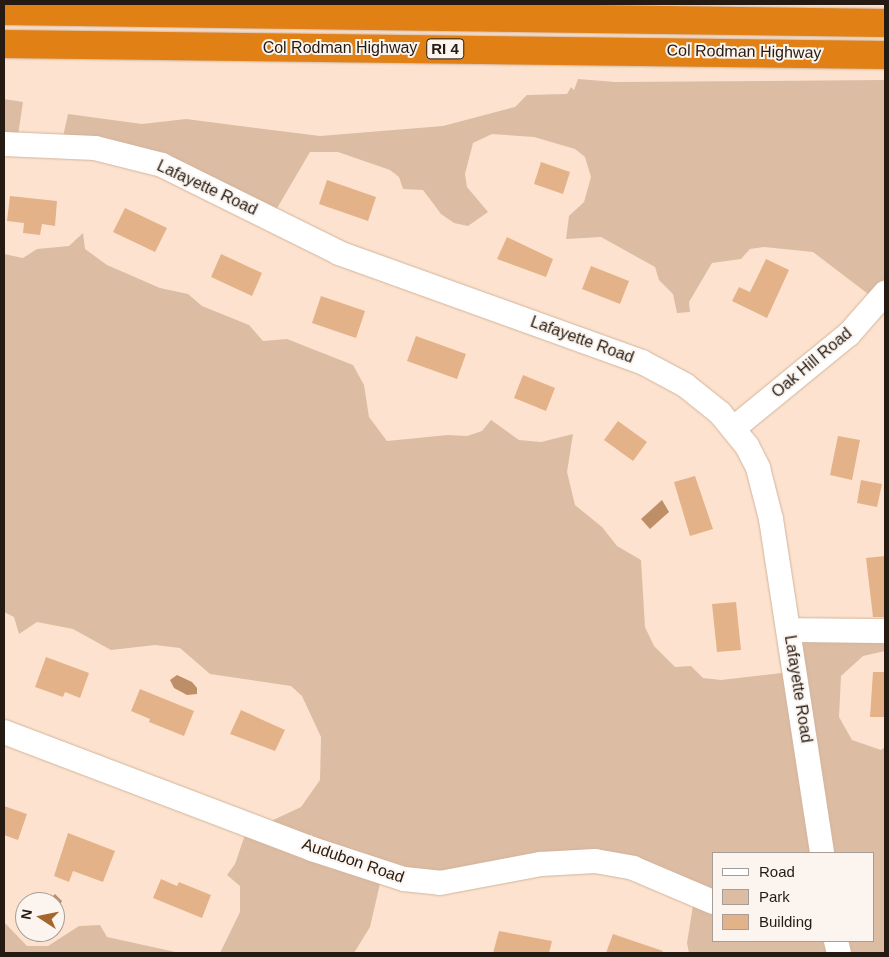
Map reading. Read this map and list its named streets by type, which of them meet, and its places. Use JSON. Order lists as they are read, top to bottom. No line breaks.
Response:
{"streets":{"highway":["Col Rodman Highway","RI 4"],"street":["Lafayette Road","Oak Hill Road","Audubon Road"]},"crossings":[["Lafayette Road","Oak Hill Road"]],"legend":["Road","Park","Building"],"north":"left"}
